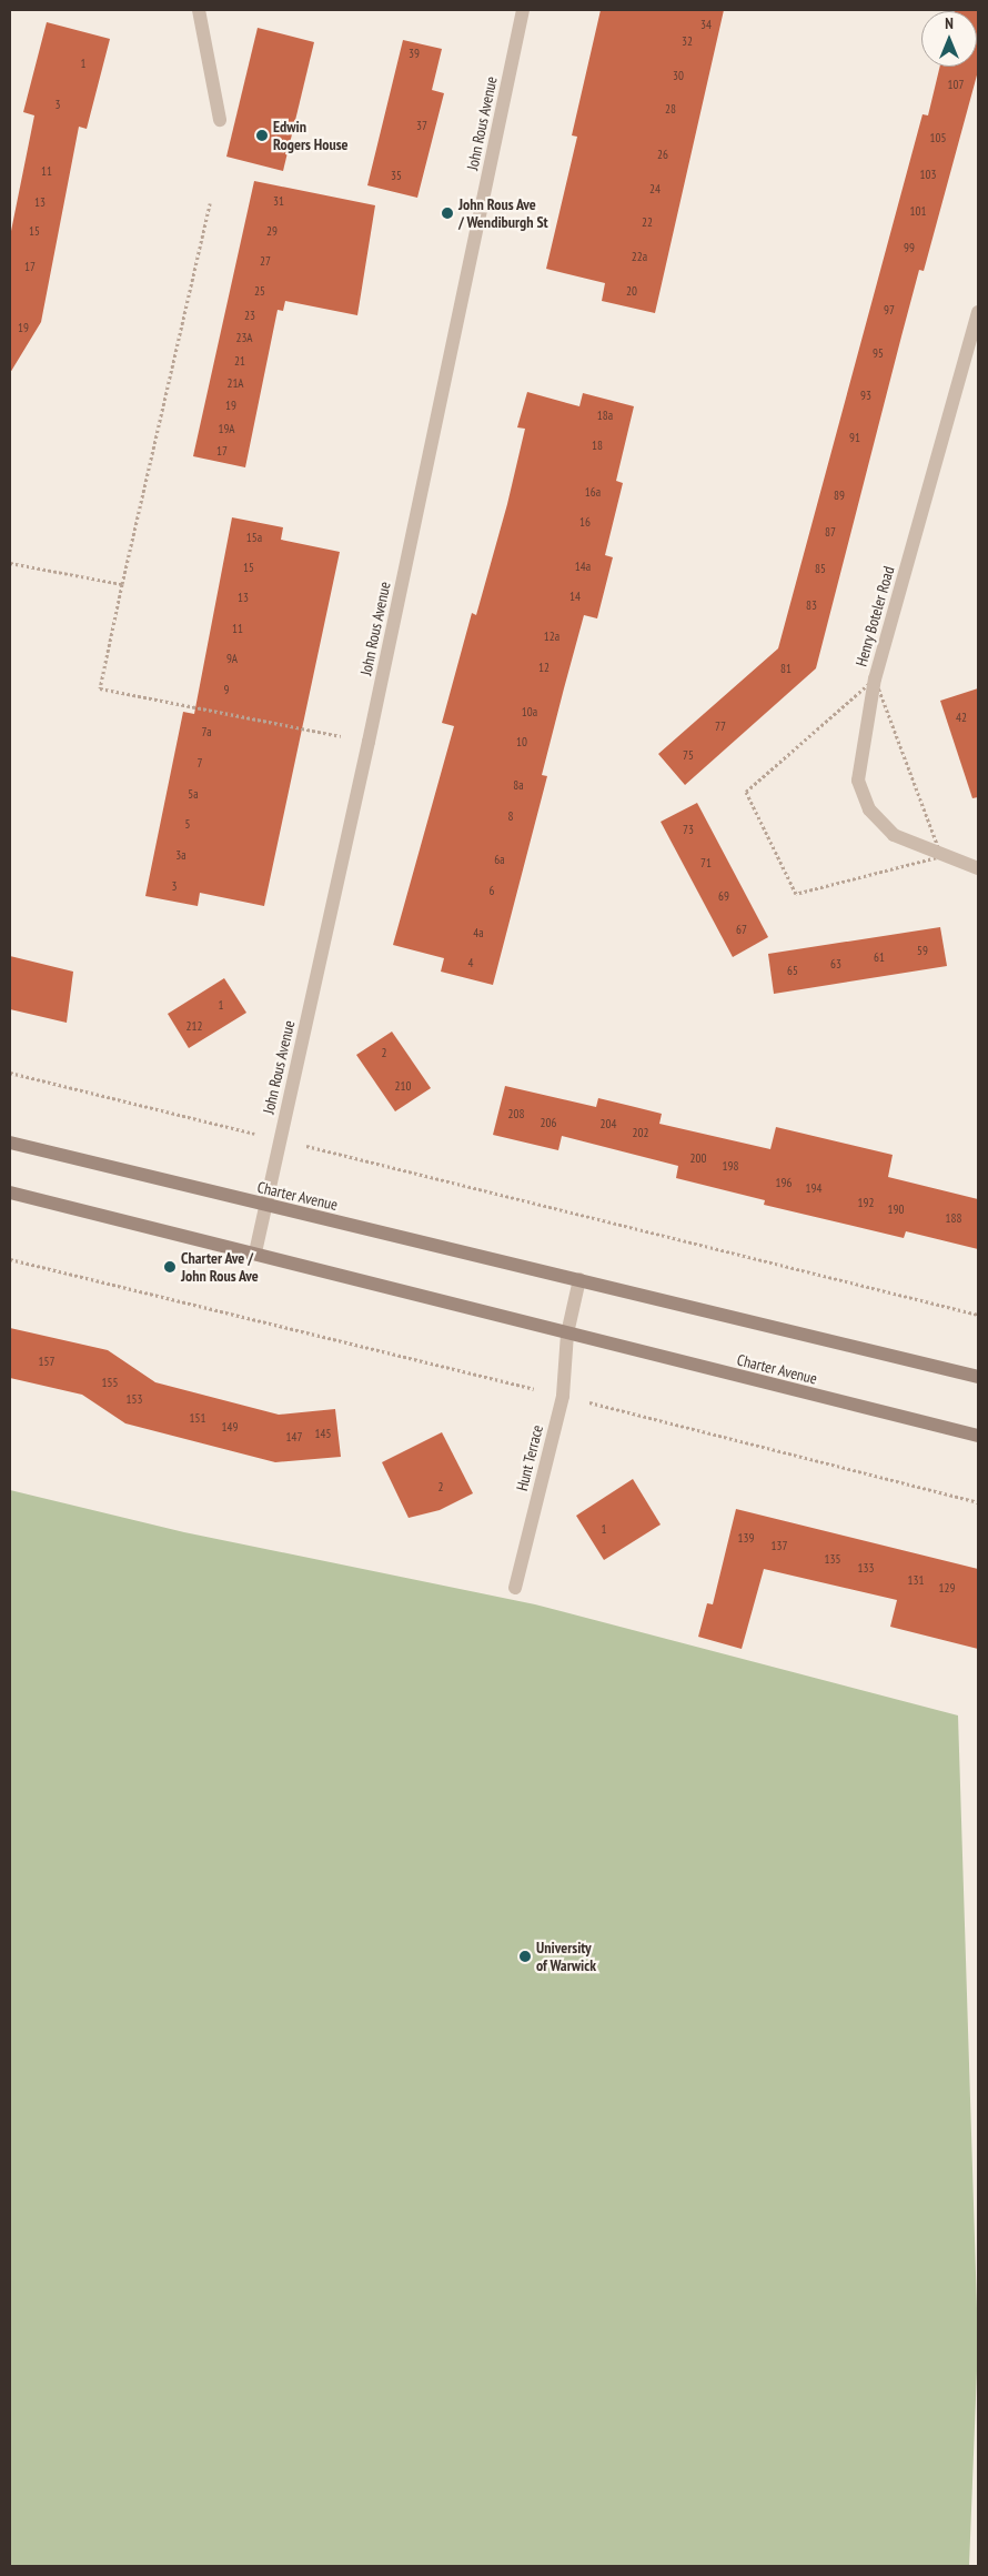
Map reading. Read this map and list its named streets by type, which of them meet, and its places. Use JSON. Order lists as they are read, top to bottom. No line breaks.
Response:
{"streets":{"street":["John Rous Avenue","Henry Boteler Road","Charter Avenue","Hunt Terrace"]},"crossings":[["John Rous Avenue","Charter Avenue"],["Charter Avenue","Hunt Terrace"]],"places":["Edwin Rogers House","John Rous Ave / Wendiburgh St","Charter Ave / John Rous Ave","University of Warwick"],"house_numbers":["34","32","39","1","30","107","3","28","37","105","26","11","103","35","24","31","13","101","22","15","29","99","22a","27","17","25","20","97","23","19","23A","95","21","21A","93","19","18a","19A","91","18","17","16a","89","16","87","15a","14a","15","85","14","13","83","11","12a","9A","12","81","9","10a","42","77","7a","10","75","7","8a","5a","8","5","73","3a","6a","71","3","6","69","67","4a","59","61","4","63","65","1","212","2","210","208","206","204","202","200","198","196","194","192","190","188","157","155","153","151","149","145","147","2","1","139","137","135","133","131","129"],"north":"top"}
